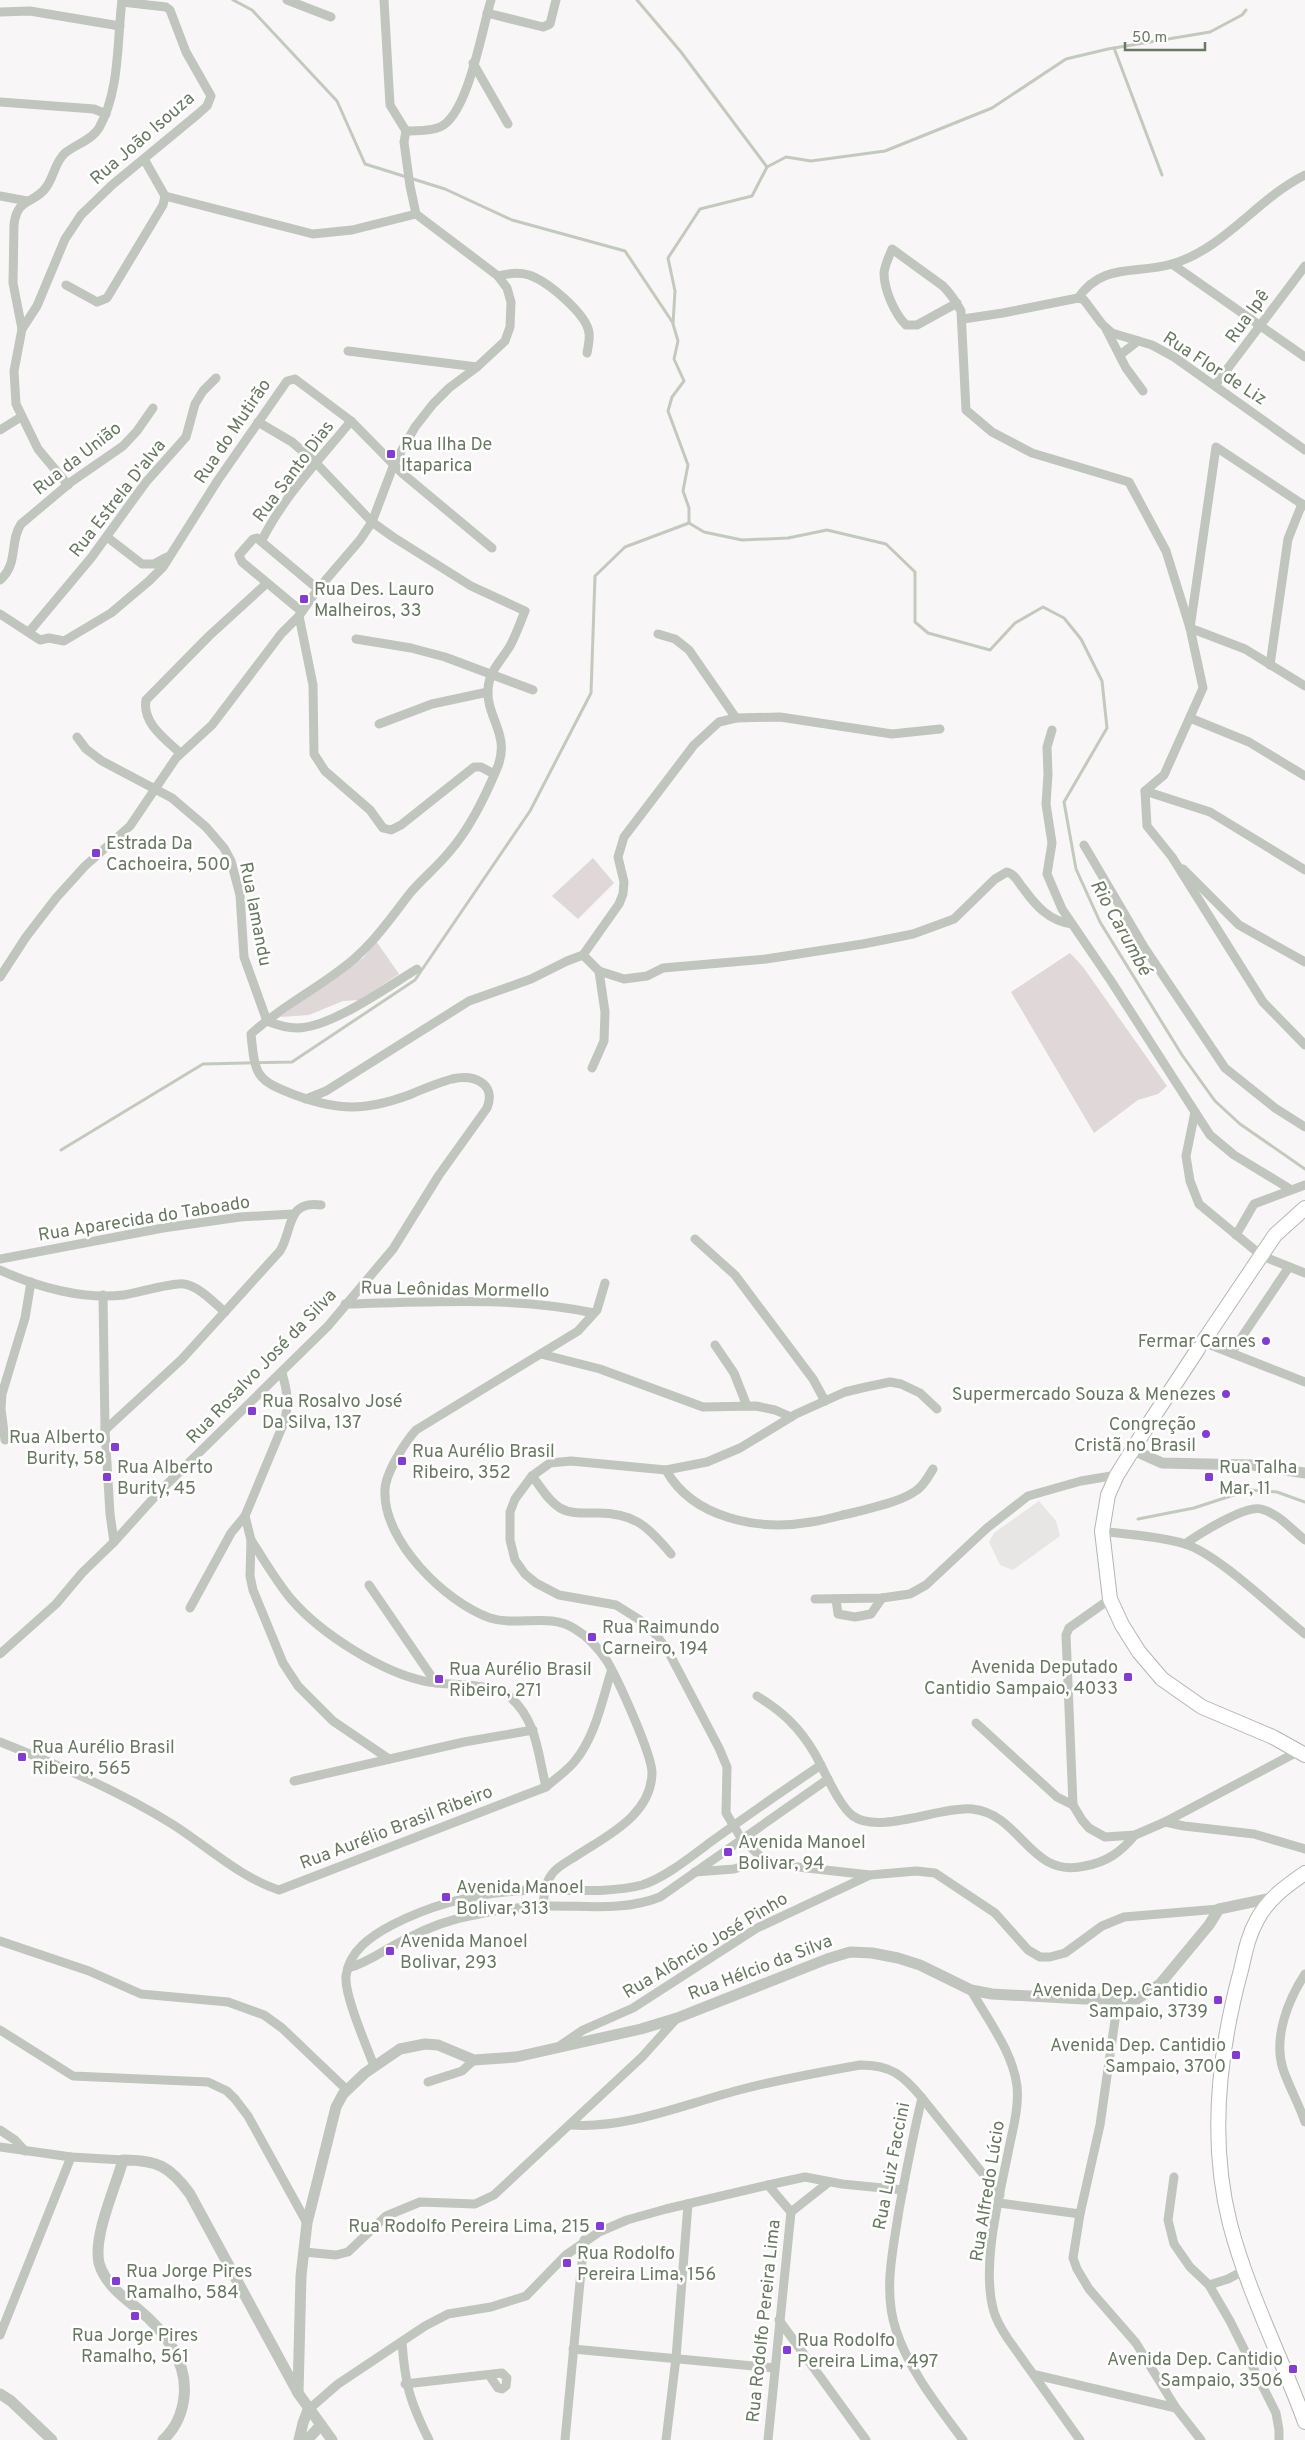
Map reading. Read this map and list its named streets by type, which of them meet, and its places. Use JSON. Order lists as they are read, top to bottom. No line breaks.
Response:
{"streets":{"street":["Rua João Isouza","Rua Ipê","Rua Flor de Liz","Rua do Mutirão","Rua da União","Rua Santo Dias","Rua Estrela D'alva","Rua Iamandu","Rua Aparecida do Taboado","Rua Leônidas Mormello","Rua Rosalvo José da Silva","Rua Aurélio Brasil Ribeiro","Rua Alôncio José Pinho","Rua Hélcio da Silva","Rua Luiz Faccini","Rua Alfredo Lúcio","Rua Rodolfo Pereira Lima"]},"crossings":[["Rua Ipê","Rua Flor de Liz"],["Rua do Mutirão","Rua Santo Dias"],["Rua do Mutirão","Rua Estrela D'alva"],["Rua Leônidas Mormello","Rua Rosalvo José da Silva"],["Rua Alôncio José Pinho","Rua Hélcio da Silva"],["Rua Hélcio da Silva","Rua Alfredo Lúcio"]],"water":["Rio Carumbé"],"places":{"transit":["Rua Ilha De Itaparica","Rua Des. Lauro Malheiros, 33","Estrada Da Cachoeira, 500","Rua Rosalvo José Da Silva, 137","Rua Alberto Burity, 58","Rua Aurélio Brasil Ribeiro, 352","Rua Alberto Burity, 45","Rua Talha Mar, 11","Rua Raimundo Carneiro, 194","Avenida Deputado Cantidio Sampaio, 4033","Rua Aurélio Brasil Ribeiro, 271","Rua Aurélio Brasil Ribeiro, 565","Avenida Manoel Bolivar, 94","Avenida Manoel Bolivar, 313","Avenida Manoel Bolivar, 293","Avenida Dep. Cantidio Sampaio, 3739","Avenida Dep. Cantidio Sampaio, 3700","Rua Rodolfo Pereira Lima, 215","Rua Rodolfo Pereira Lima, 156","Rua Jorge Pires Ramalho, 584","Rua Jorge Pires Ramalho, 561","Rua Rodolfo Pereira Lima, 497","Avenida Dep. Cantidio Sampaio, 3506"],"other":["Fermar Carnes","Supermercado Souza & Menezes","Congreção Cristã no Brasil"]},"scale_bar":"50 m"}
